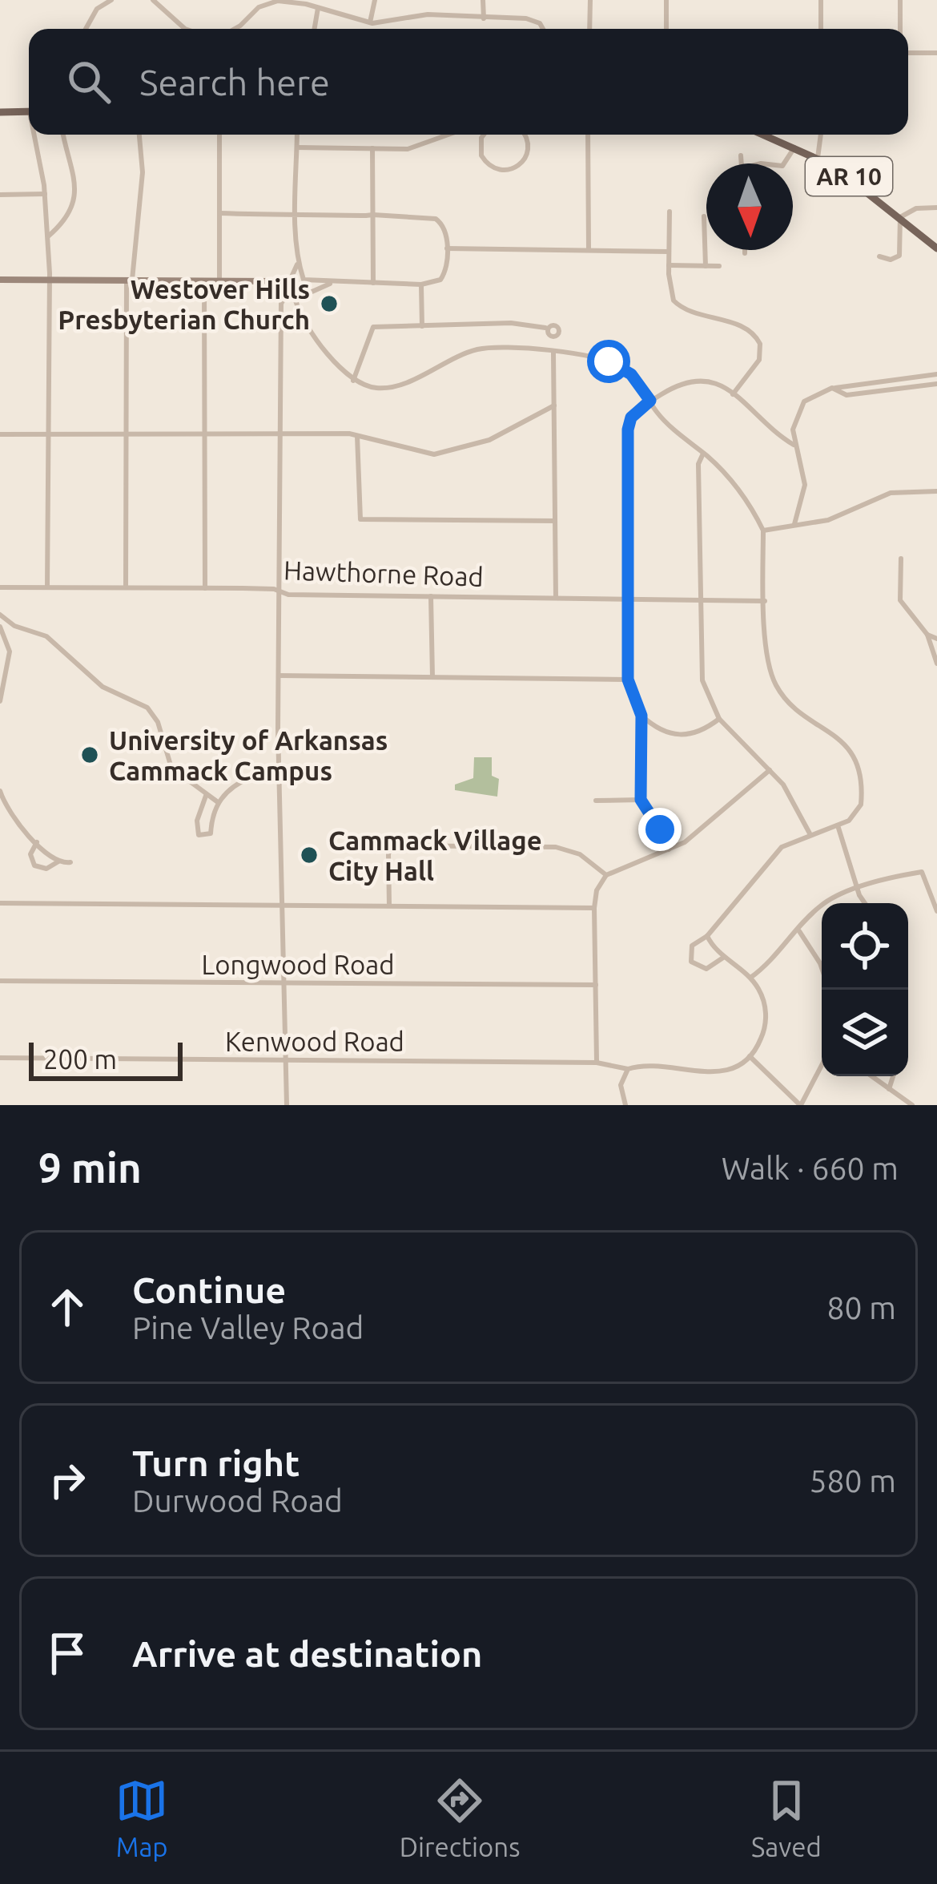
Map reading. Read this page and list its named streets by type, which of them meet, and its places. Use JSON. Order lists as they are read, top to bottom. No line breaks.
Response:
{"streets":{"main road":["AR 10"],"street":["Hawthorne Road","Longwood Road","Kenwood Road"]},"places":["Westover Hills Presbyterian Church","University of Arkansas Cammack Campus","Cammack Village City Hall"],"scale_bar":"200 m","north":"bottom","page":{"search":"Search here","scale":"200 m","heading":["9 min","Walk · 660 m"],"list":[["Continue","Pine Valley Road","80 m"],["Turn right","Durwood Road","580 m"],"Arrive at destination"],"nav":["Map","Directions","Saved"]}}
